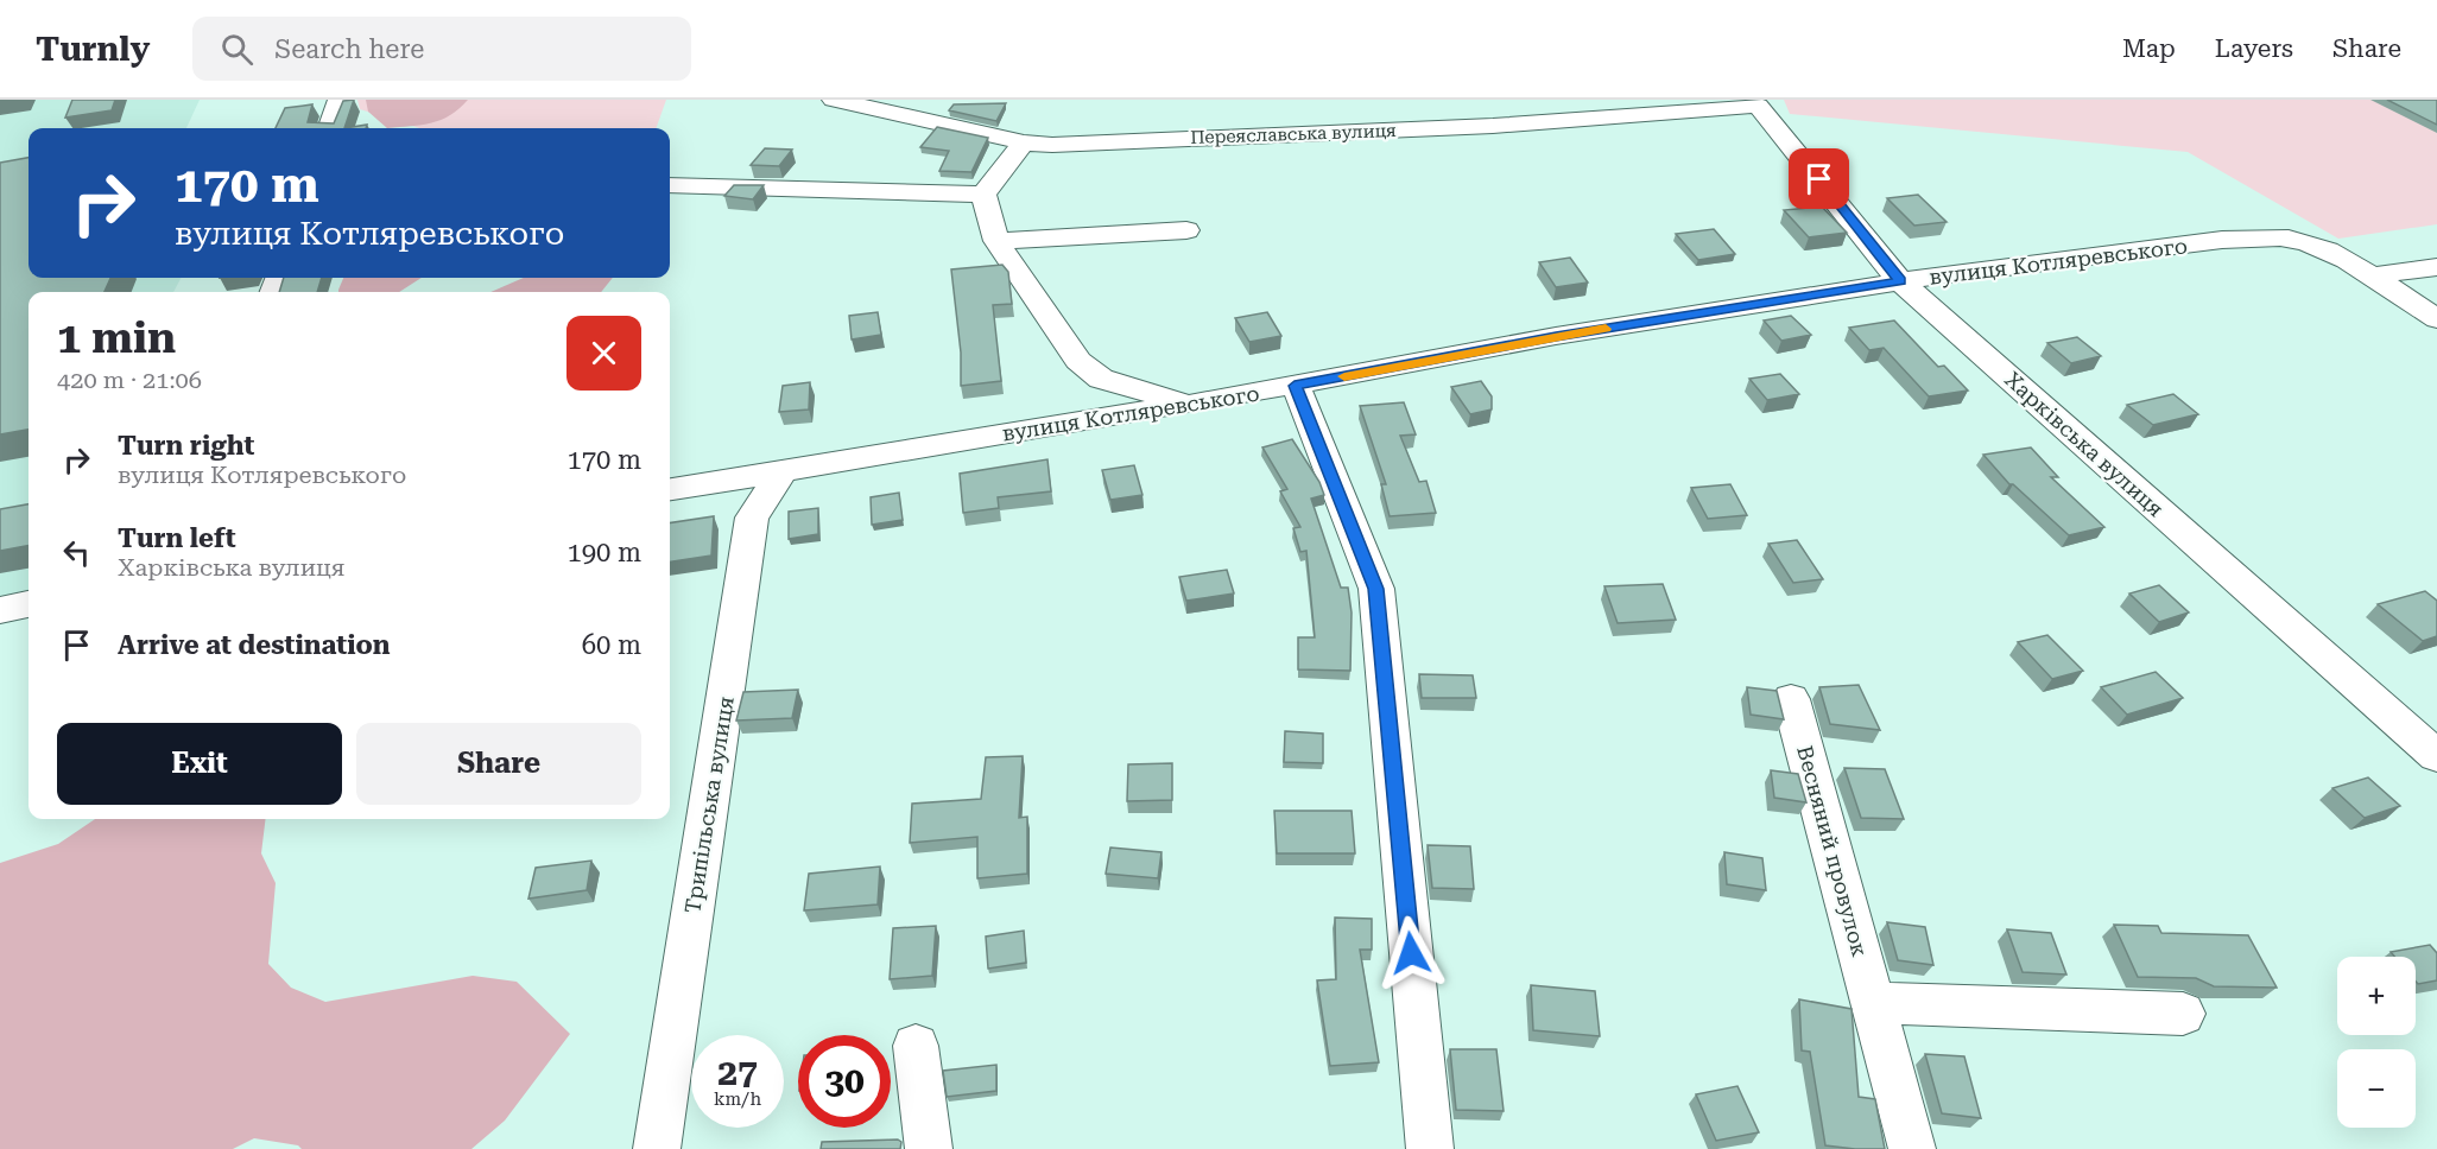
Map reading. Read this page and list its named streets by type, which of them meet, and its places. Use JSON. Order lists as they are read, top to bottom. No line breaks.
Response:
{"streets":{"street":["Переяславська вулиця","вулиця Котляревського","Харківська вулиця","Трипільська вулиця","Весняний провулок"]},"crossings":[["Переяславська вулиця","Харківська вулиця"],["вулиця Котляревського","Харківська вулиця"],["вулиця Котляревського","Трипільська вулиця"]],"page":{"header":"Turnly","search":"Search here","nav":["Map","Layers","Share"],"turn":["170 m","вулиця Котляревського"],"heading":["1 min","420 m · 21:06"],"list":[{"name":"Turn right","note":"вулиця Котляревського","value":"170 m"},{"name":"Turn left","note":"Харківська вулиця","value":"190 m"},{"name":"Arrive at destination","value":"60 m"}],"buttons":["Exit","Share"],"map_buttons":["+","−"],"speed":"27 km/h","limit":"30"}}
